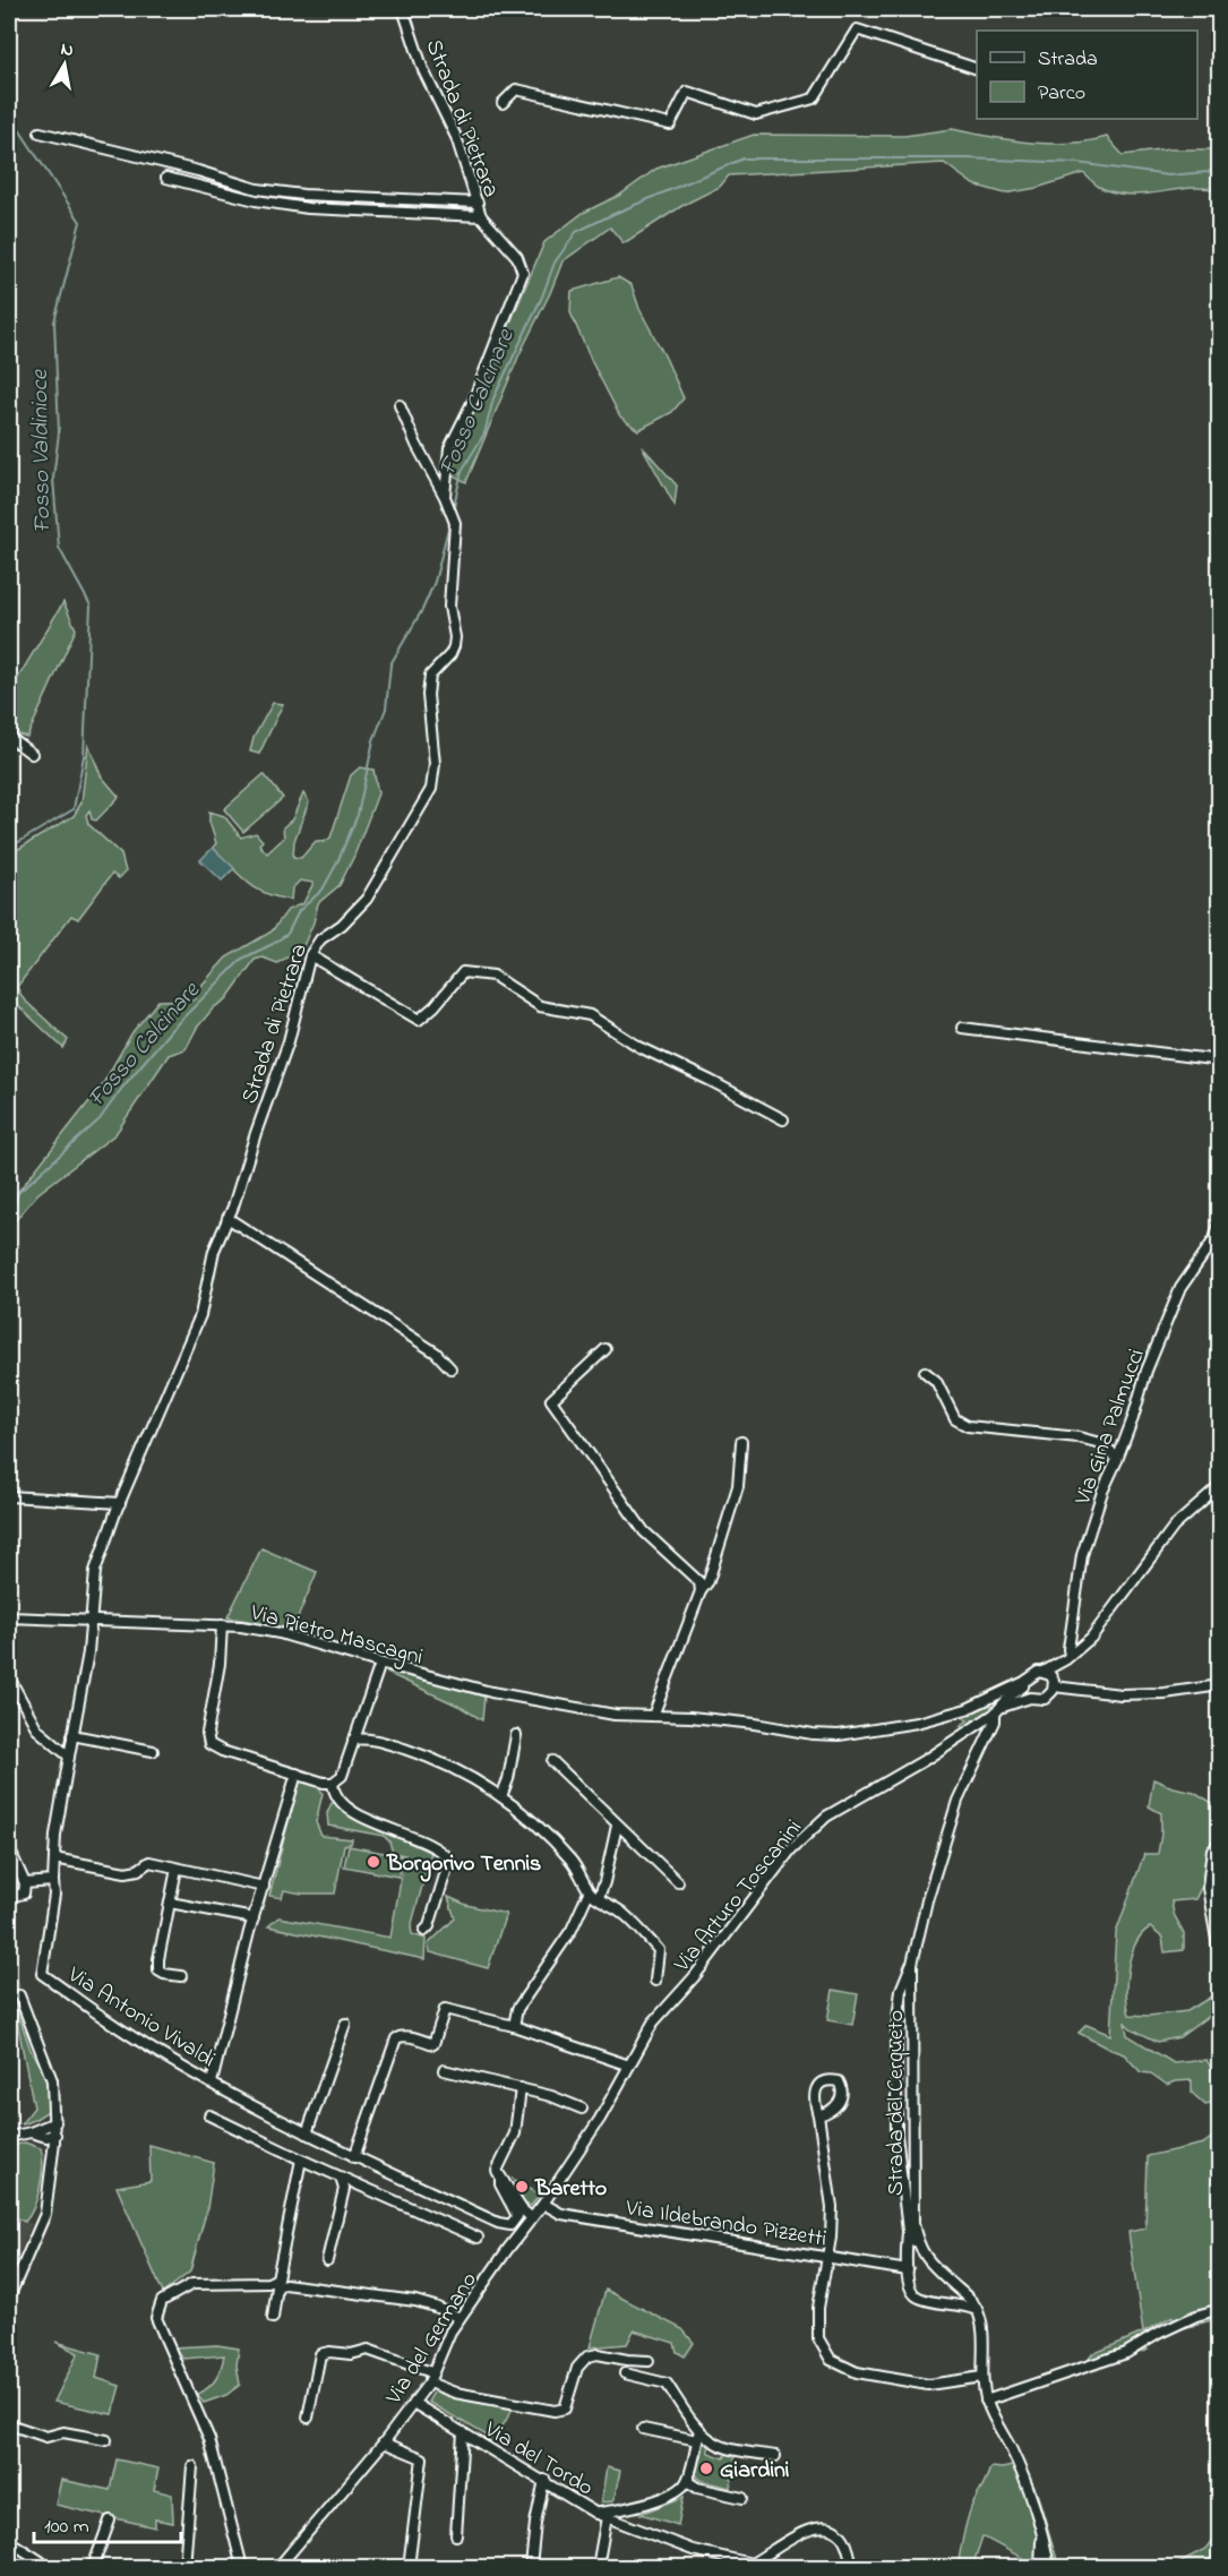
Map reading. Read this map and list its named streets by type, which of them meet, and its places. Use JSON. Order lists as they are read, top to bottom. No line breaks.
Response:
{"streets":{"street":["Strada di Pietrara","Via Gina Palmucci","Via Pietro Mascagni","Via Arturo Toscanini","Via Antonio Vivaldi","Strada del Cerqueto","Via Ildebrando Pizzetti","Via del Germano","Via del Tordo"]},"crossings":[["Strada di Pietrara","Via Pietro Mascagni"],["Strada di Pietrara","Via Antonio Vivaldi"],["Via Pietro Mascagni","Via Arturo Toscanini"],["Via Pietro Mascagni","Via Antonio Vivaldi"],["Via Arturo Toscanini","Strada del Cerqueto"],["Via Arturo Toscanini","Via Ildebrando Pizzetti"],["Via Arturo Toscanini","Via del Germano"],["Strada del Cerqueto","Via Ildebrando Pizzetti"],["Via del Germano","Via del Tordo"]],"water":["Fosso Calcinare","Fosso Valdinioce"],"places":["Borgorivo Tennis","Baretto","Giardini"],"legend":["Strada","Parco"],"scale_bar":"100 m","north":"top"}
